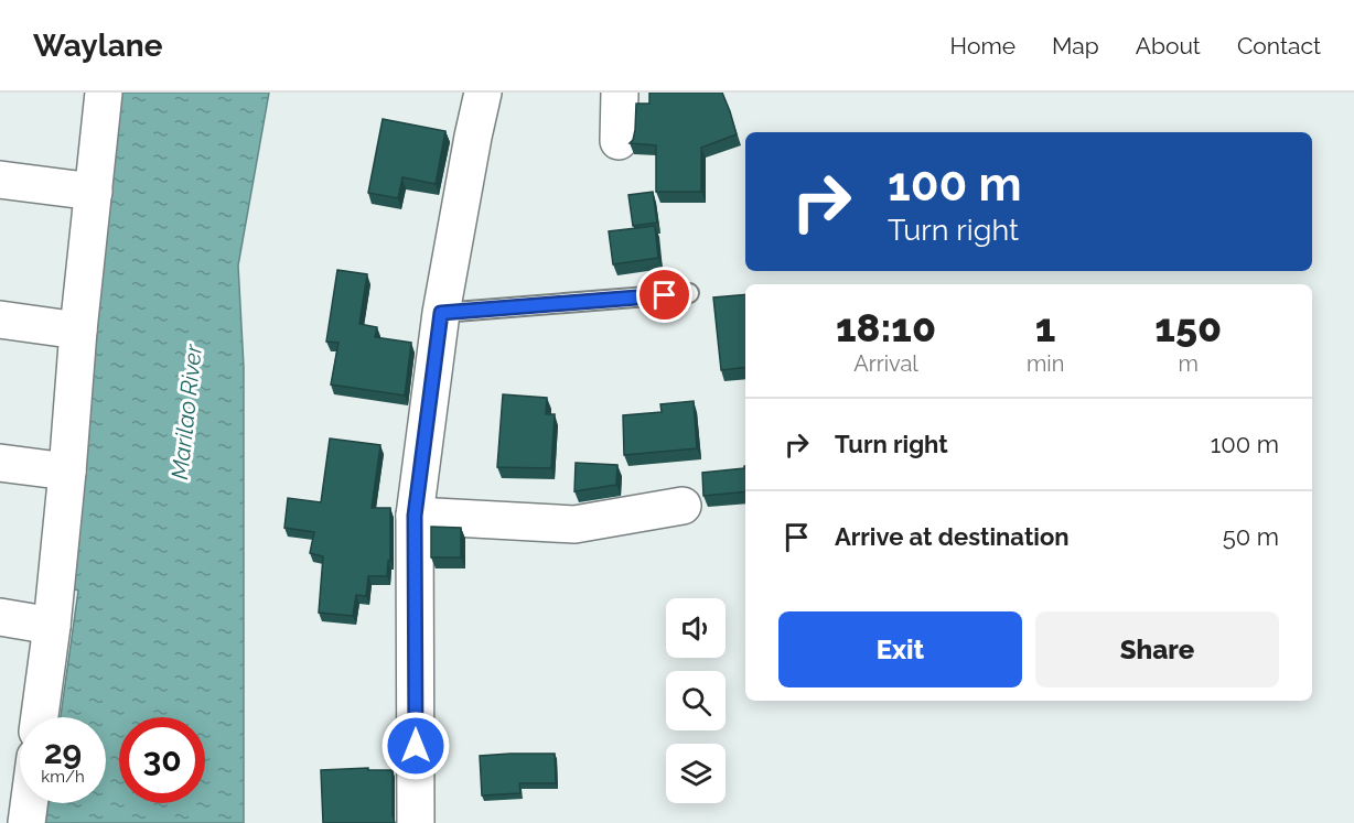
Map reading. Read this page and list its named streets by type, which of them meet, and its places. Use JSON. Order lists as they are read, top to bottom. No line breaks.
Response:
{"water":["Marilao River"],"page":{"header":"Waylane","nav":["Home","Map","About","Contact"],"turn":["100 m","Turn right"],"eta":["18:10","Arrival","1","min","150","m"],"list":[{"name":"Turn right","value":"100 m"},{"name":"Arrive at destination","value":"50 m"}],"buttons":["Exit","Share"],"speed":"29 km/h","limit":"30"}}
